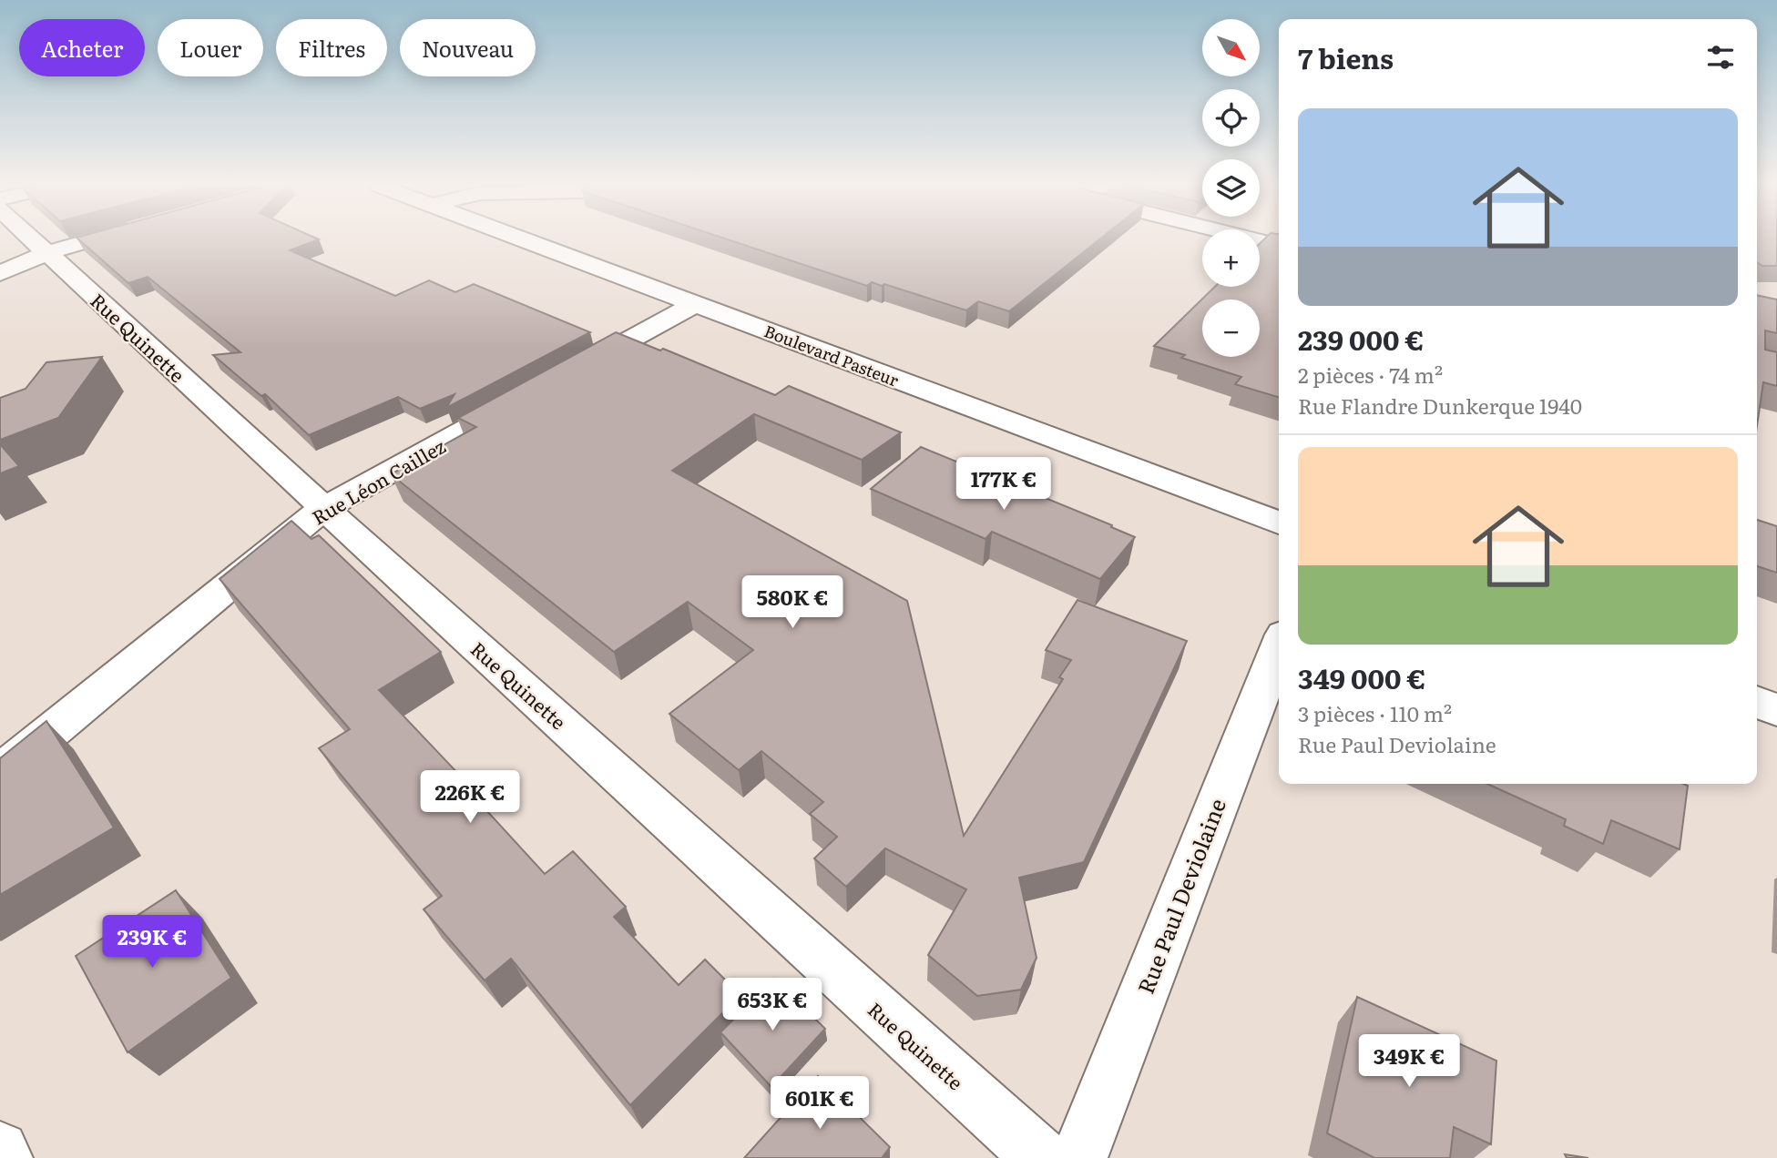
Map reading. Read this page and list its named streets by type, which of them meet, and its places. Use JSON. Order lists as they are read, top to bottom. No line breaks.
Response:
{"streets":{"street":["Rue Quinette","Boulevard Pasteur","Rue Léon Caillez","Rue Paul Deviolaine"]},"crossings":[["Rue Quinette","Rue Léon Caillez"]],"north":"bottom right","page":{"map_buttons":["+","−"],"chip":["Acheter","Louer","Filtres","Nouveau"],"heading":"7 biens","list":[{"name":"239 000 €","note":"2 pièces · 74 m² · Rue Flandre Dunkerque 1940"},{"name":"349 000 €","note":"3 pièces · 110 m² · Rue Paul Deviolaine"}],"price":["177K €","580K €","226K €","239K €","653K €","349K €","601K €"]}}
